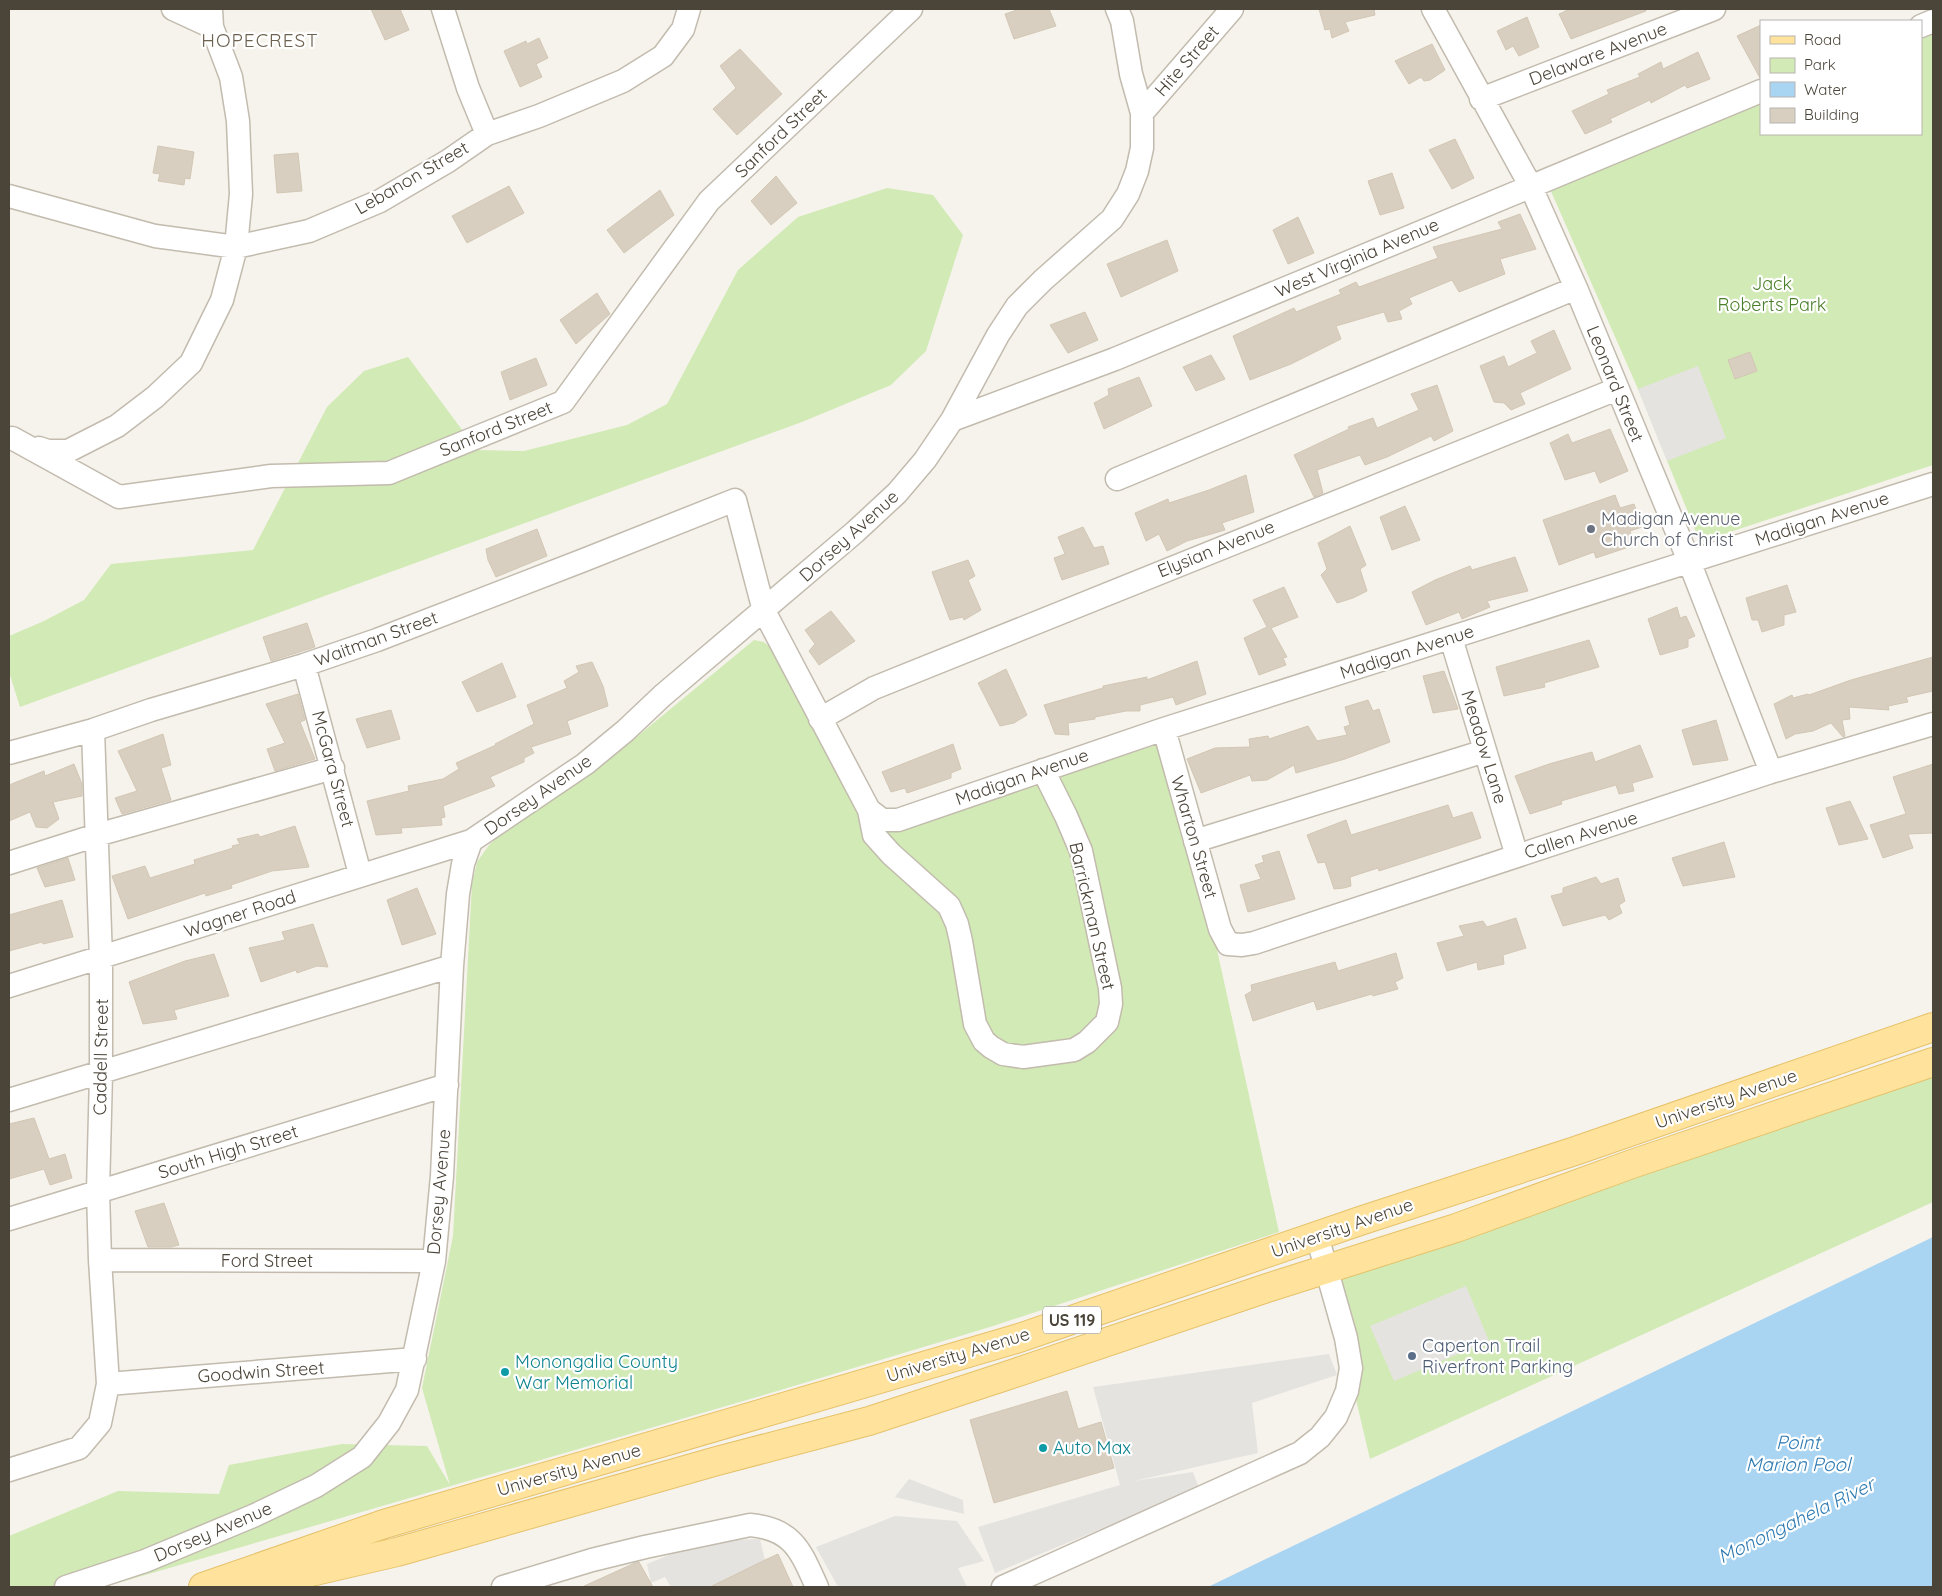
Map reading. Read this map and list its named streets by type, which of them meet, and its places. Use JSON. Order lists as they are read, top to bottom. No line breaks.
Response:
{"streets":{"main road":["University Avenue","US 119"],"street":["Delaware Avenue","Hite Street","Sanford Street","Lebanon Street","West Virginia Avenue","Leonard Street","Madigan Avenue","Dorsey Avenue","Elysian Avenue","Waitman Street","Meadow Lane","McGara Street","Callen Avenue","Wharton Street","Wagner Road","Barrickman Street","Caddell Street","South High Street","Ford Street","Goodwin Street"]},"crossings":[["Delaware Avenue","Leonard Street"],["Hite Street","Dorsey Avenue"],["West Virginia Avenue","Leonard Street"],["West Virginia Avenue","Dorsey Avenue"],["Leonard Street","Madigan Avenue"],["Leonard Street","Elysian Avenue"],["Leonard Street","Callen Avenue"],["Madigan Avenue","Meadow Lane"],["Madigan Avenue","Wharton Street"],["Madigan Avenue","Barrickman Street"],["Dorsey Avenue","Wagner Road"],["Dorsey Avenue","Barrickman Street"],["Dorsey Avenue","South High Street"],["Dorsey Avenue","Ford Street"],["Dorsey Avenue","Goodwin Street"],["Elysian Avenue","Barrickman Street"],["Waitman Street","McGara Street"],["Waitman Street","Barrickman Street"],["Waitman Street","Caddell Street"],["Meadow Lane","Callen Avenue"],["McGara Street","Wagner Road"],["Callen Avenue","Wharton Street"],["Wagner Road","Caddell Street"],["Caddell Street","South High Street"],["Caddell Street","Ford Street"],["Caddell Street","Goodwin Street"]],"districts":["HOPECREST"],"water":["Point Marion Pool","Monongahela River"],"parks":["Jack Roberts Park"],"places":["Madigan Avenue Church of Christ","Caperton Trail Riverfront Parking","Monongalia County War Memorial","Auto Max"],"legend":["Road","Park","Water","Building"]}
